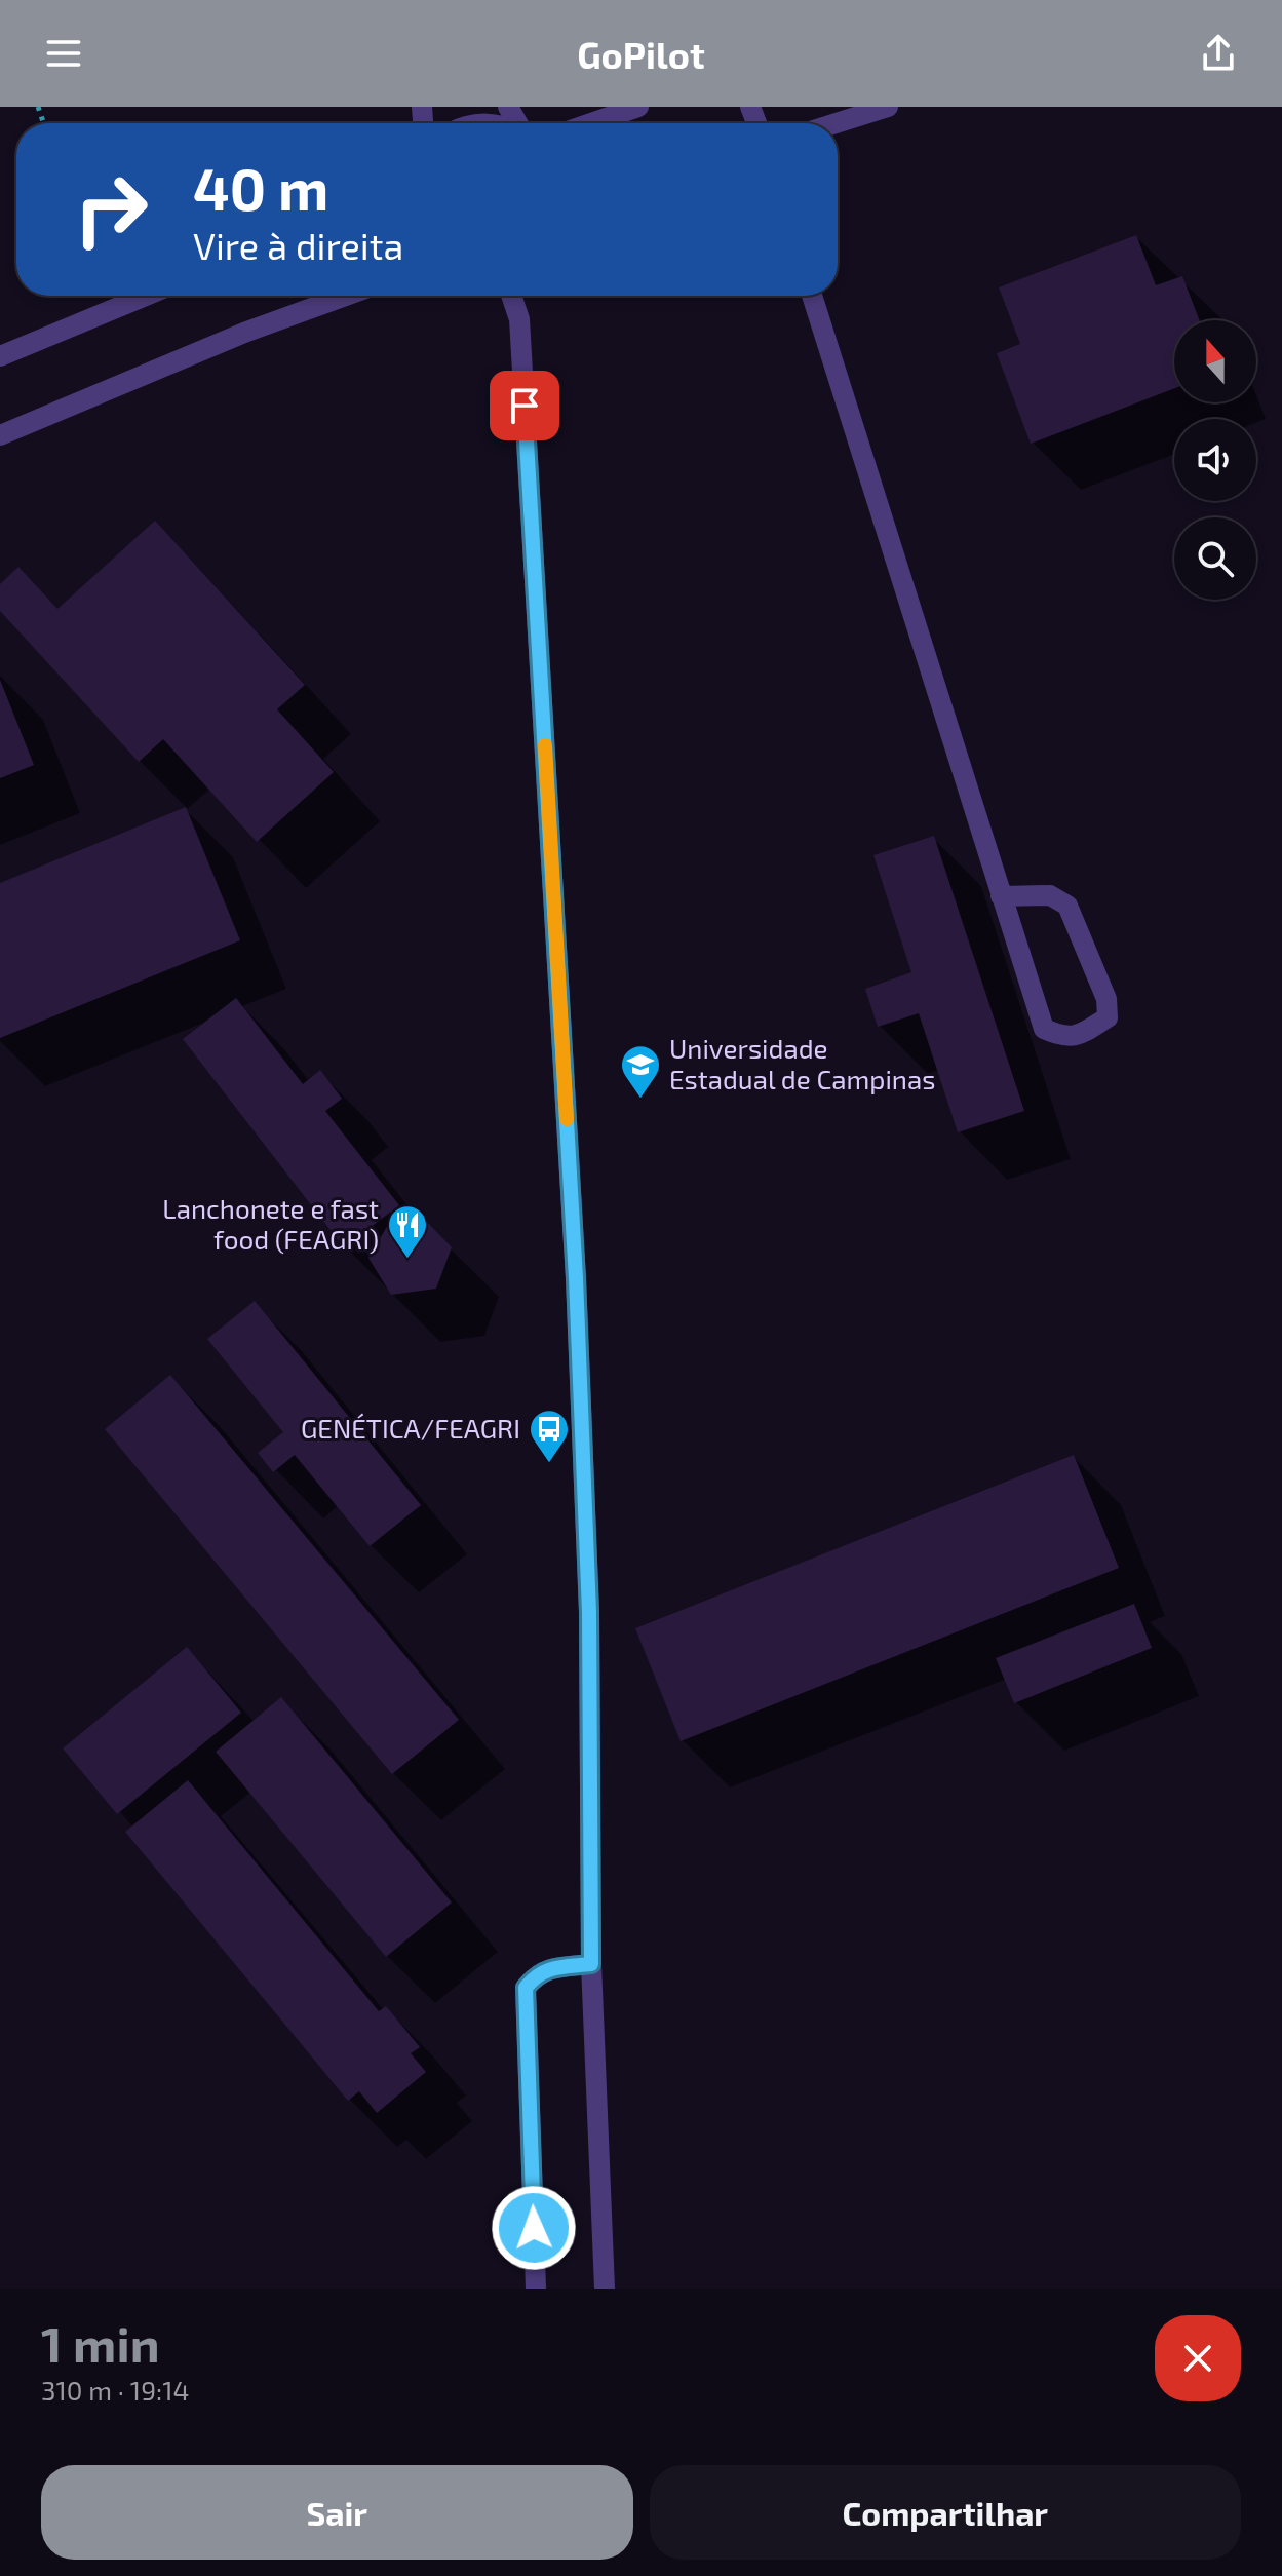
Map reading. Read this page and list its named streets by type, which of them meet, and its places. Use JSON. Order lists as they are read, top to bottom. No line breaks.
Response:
{"places":{"school or university":["Universidade Estadual de Campinas"],"restaurant":["Lanchonete e fast food (FEAGRI)"],"bus stop":["GENÉTICA/FEAGRI"]},"north":"top","page":{"header":"GoPilot","turn":["40 m","Vire à direita"],"heading":["1 min","310 m · 19:14"],"buttons":["Sair","Compartilhar"]}}
